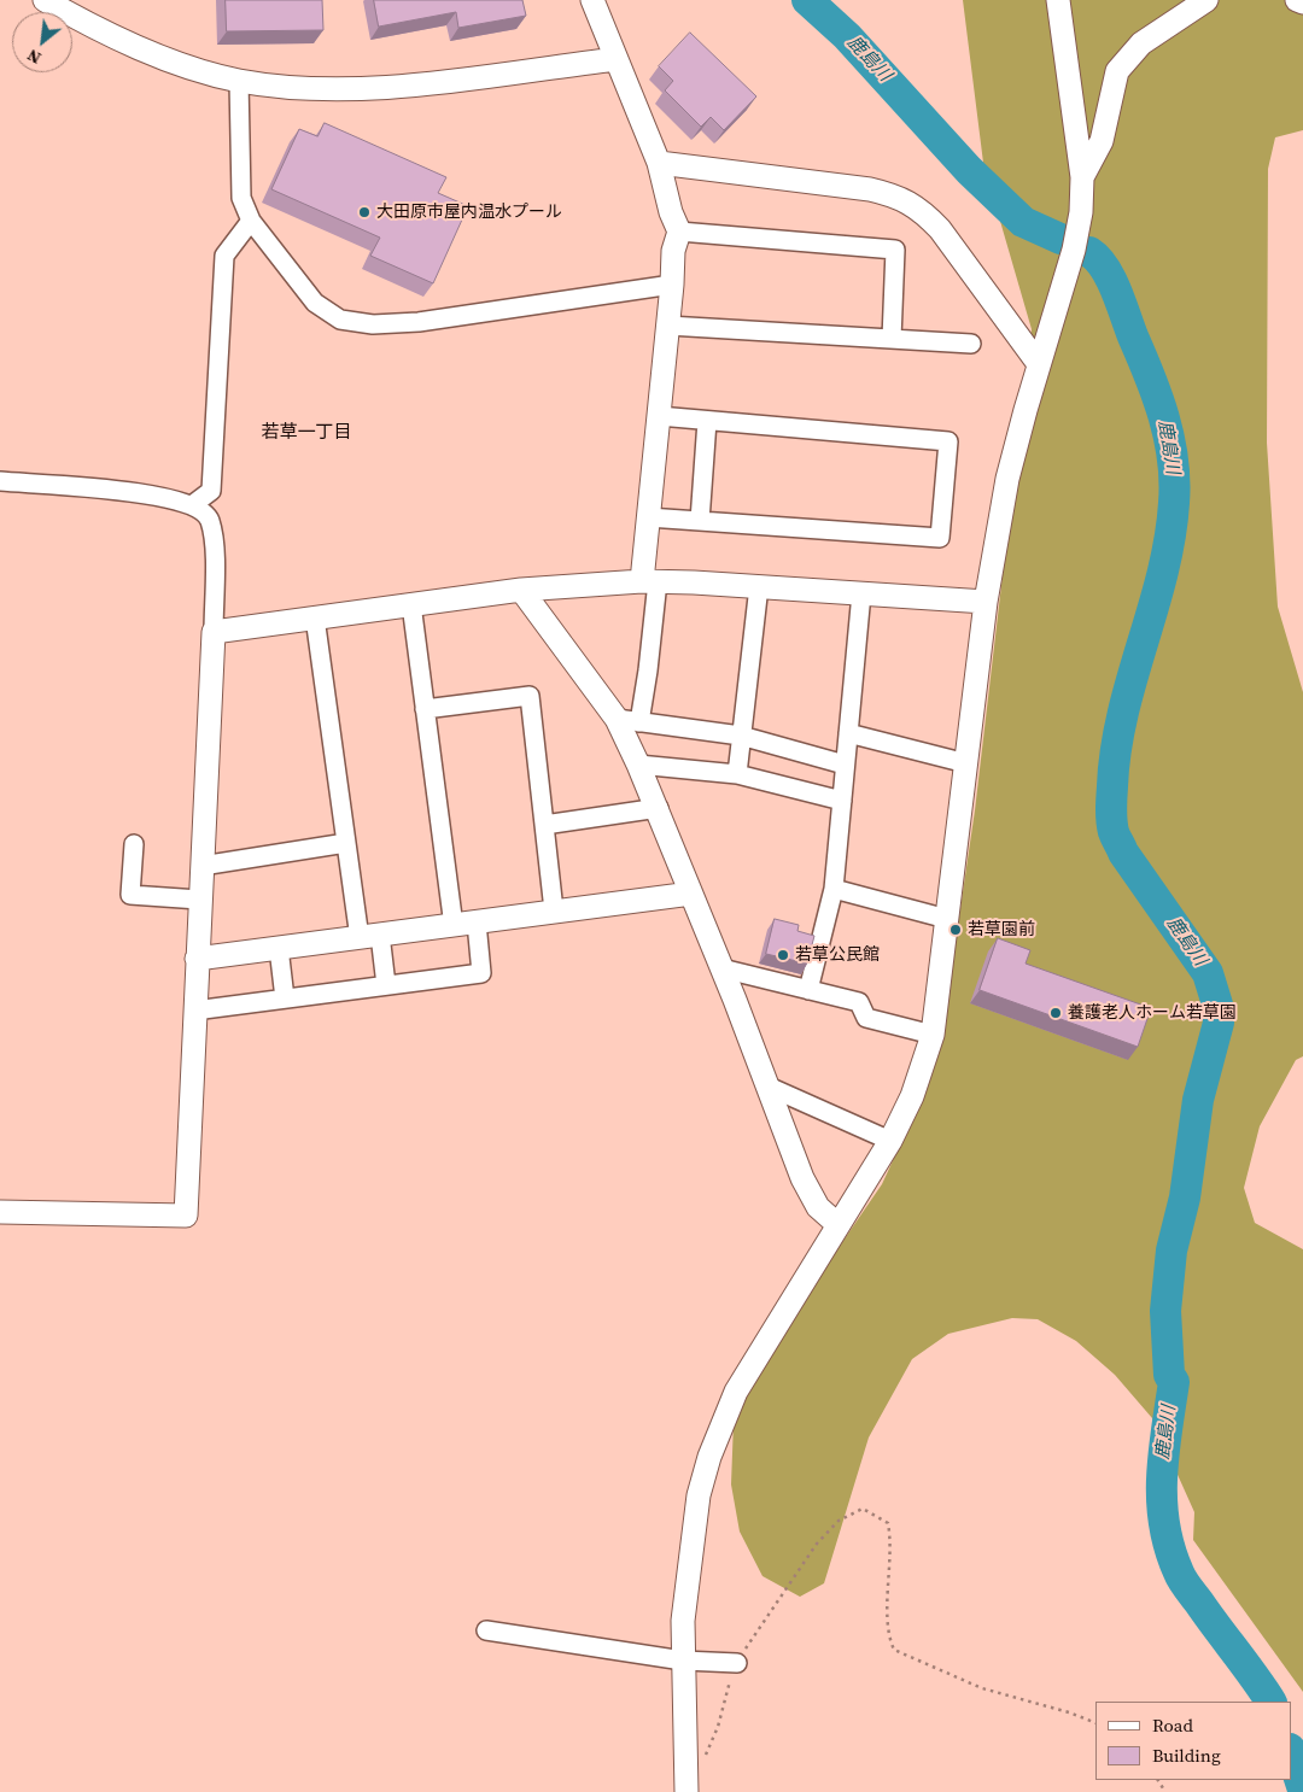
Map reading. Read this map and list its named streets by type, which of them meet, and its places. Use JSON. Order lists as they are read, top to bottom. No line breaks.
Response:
{"districts":["若草一丁目"],"water":["鹿島川"],"places":["大田原市屋内温水プール","若草園前","若草公民館","養護老人ホーム若草園"],"legend":["Road","Building"],"north":"bottom left"}
